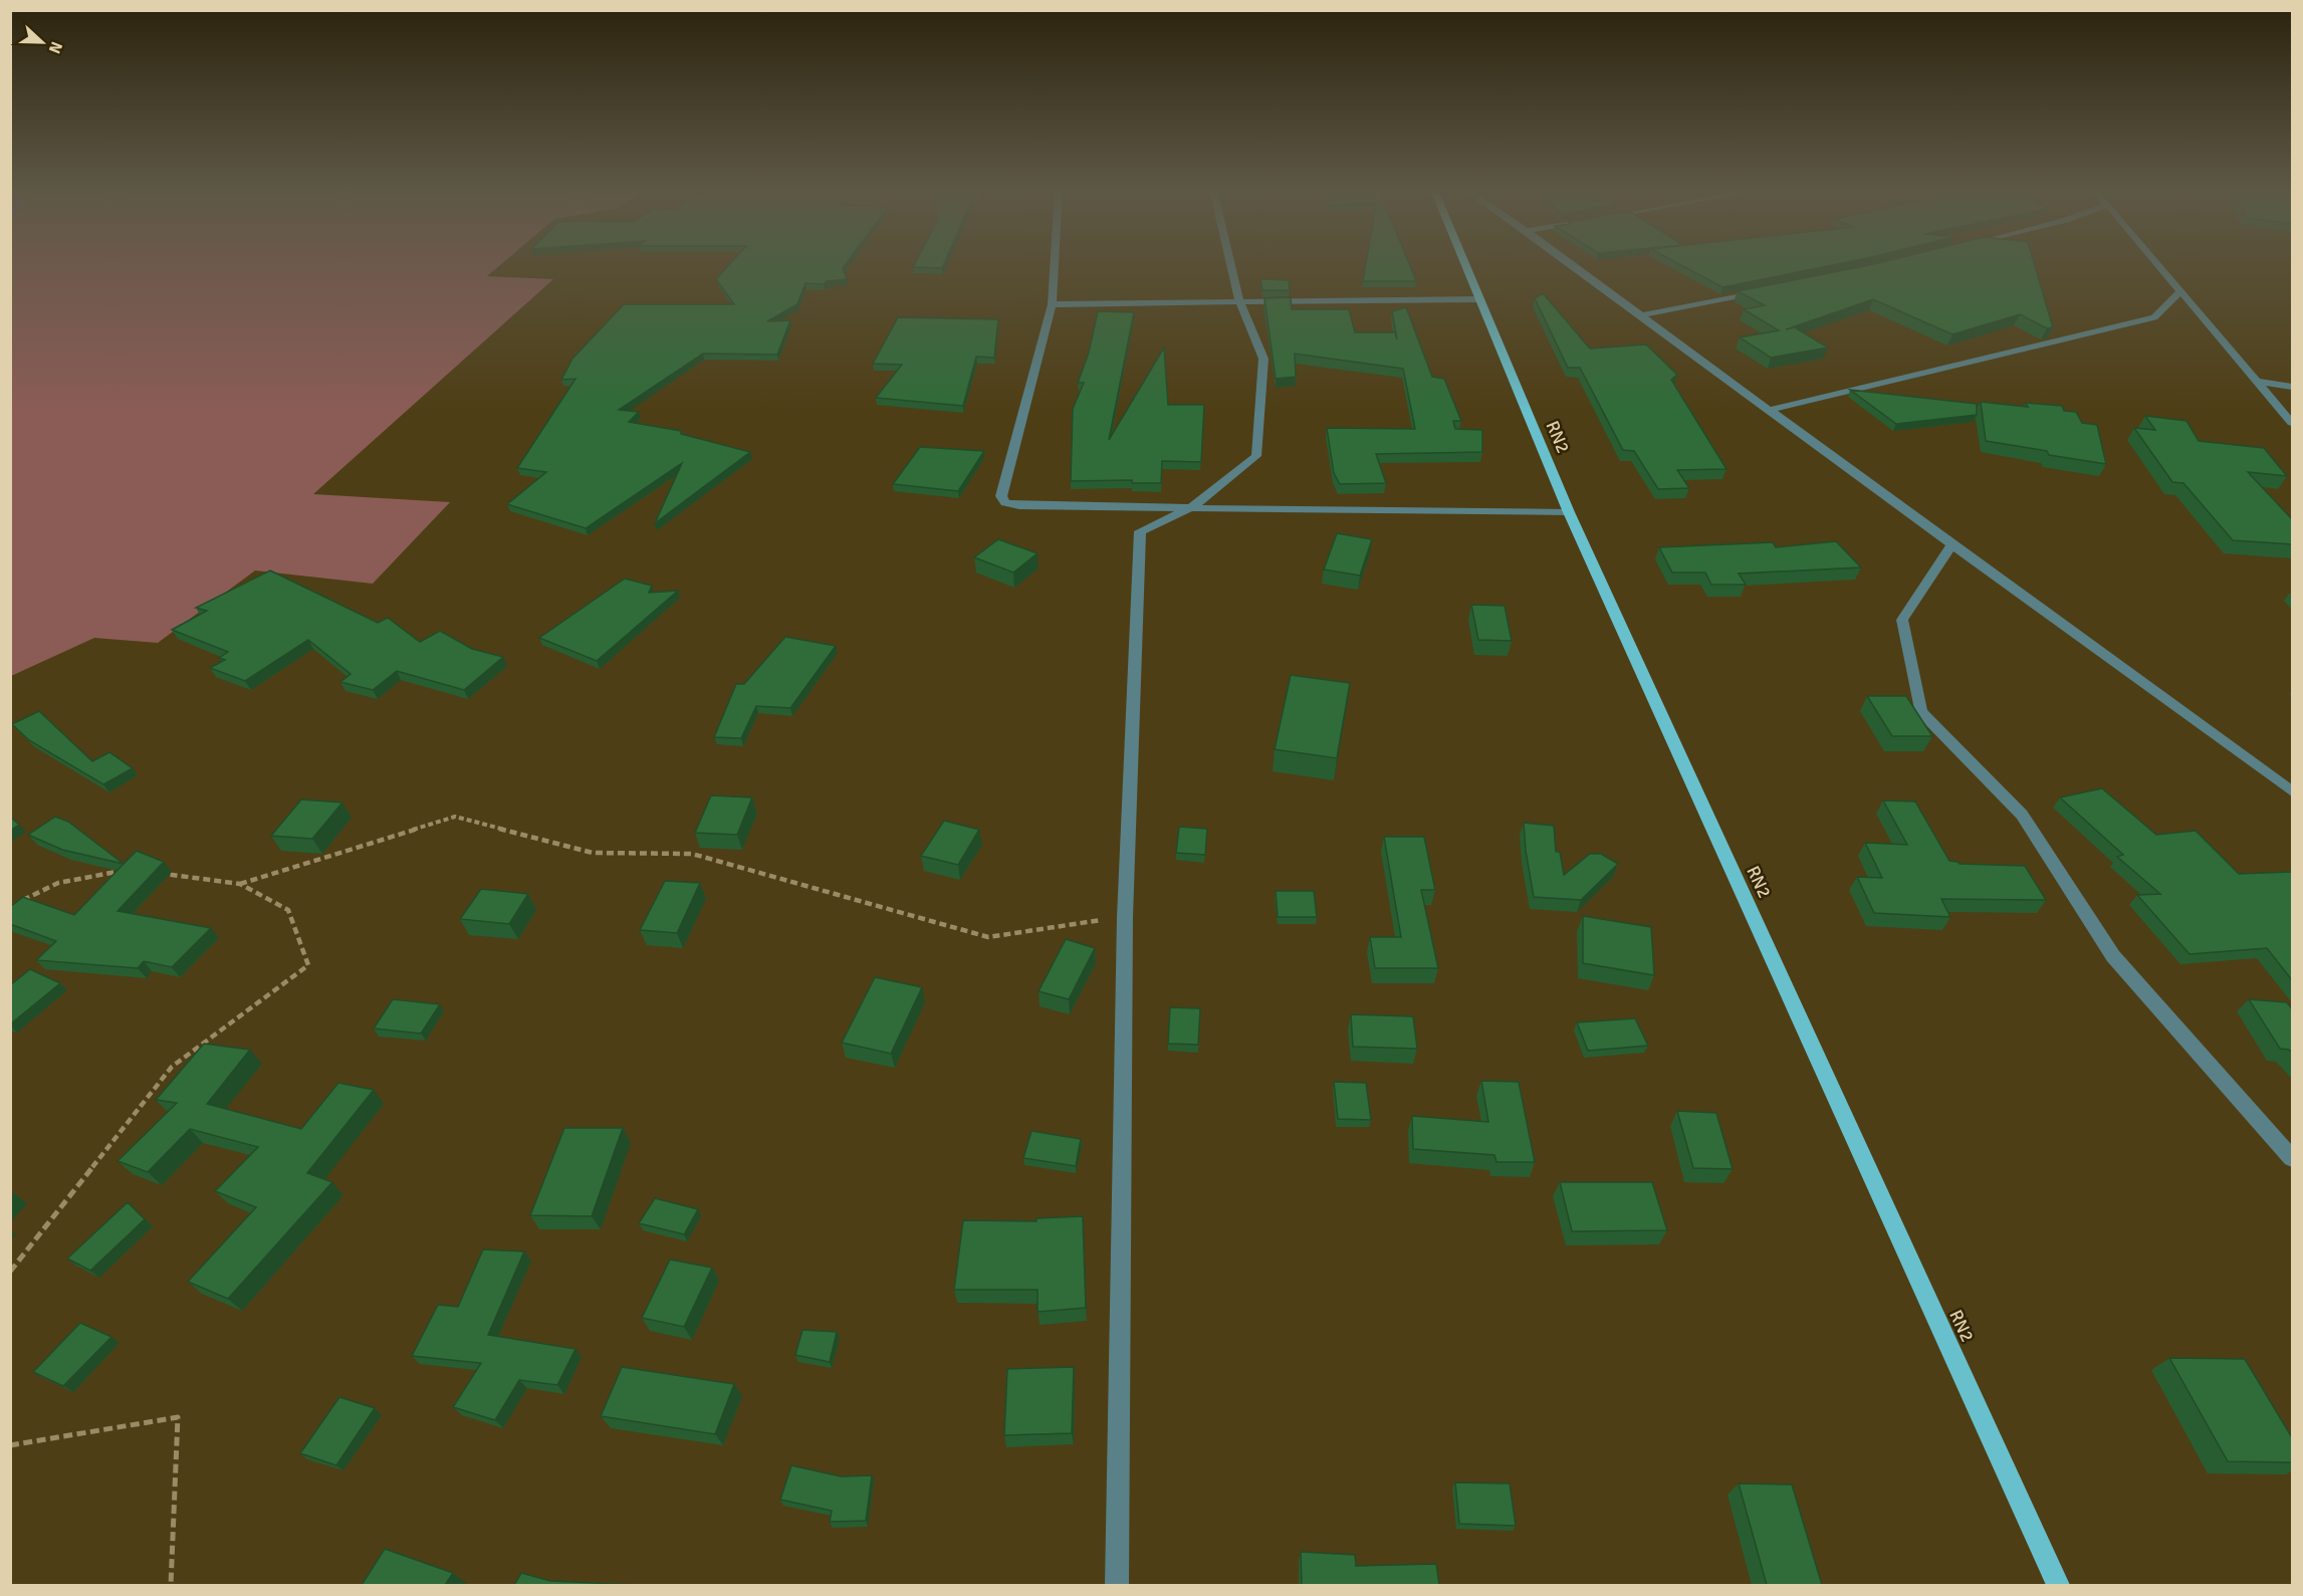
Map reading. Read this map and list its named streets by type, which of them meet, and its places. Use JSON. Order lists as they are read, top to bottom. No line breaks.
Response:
{"streets":{"main road":["RN2"]},"north":"right"}
